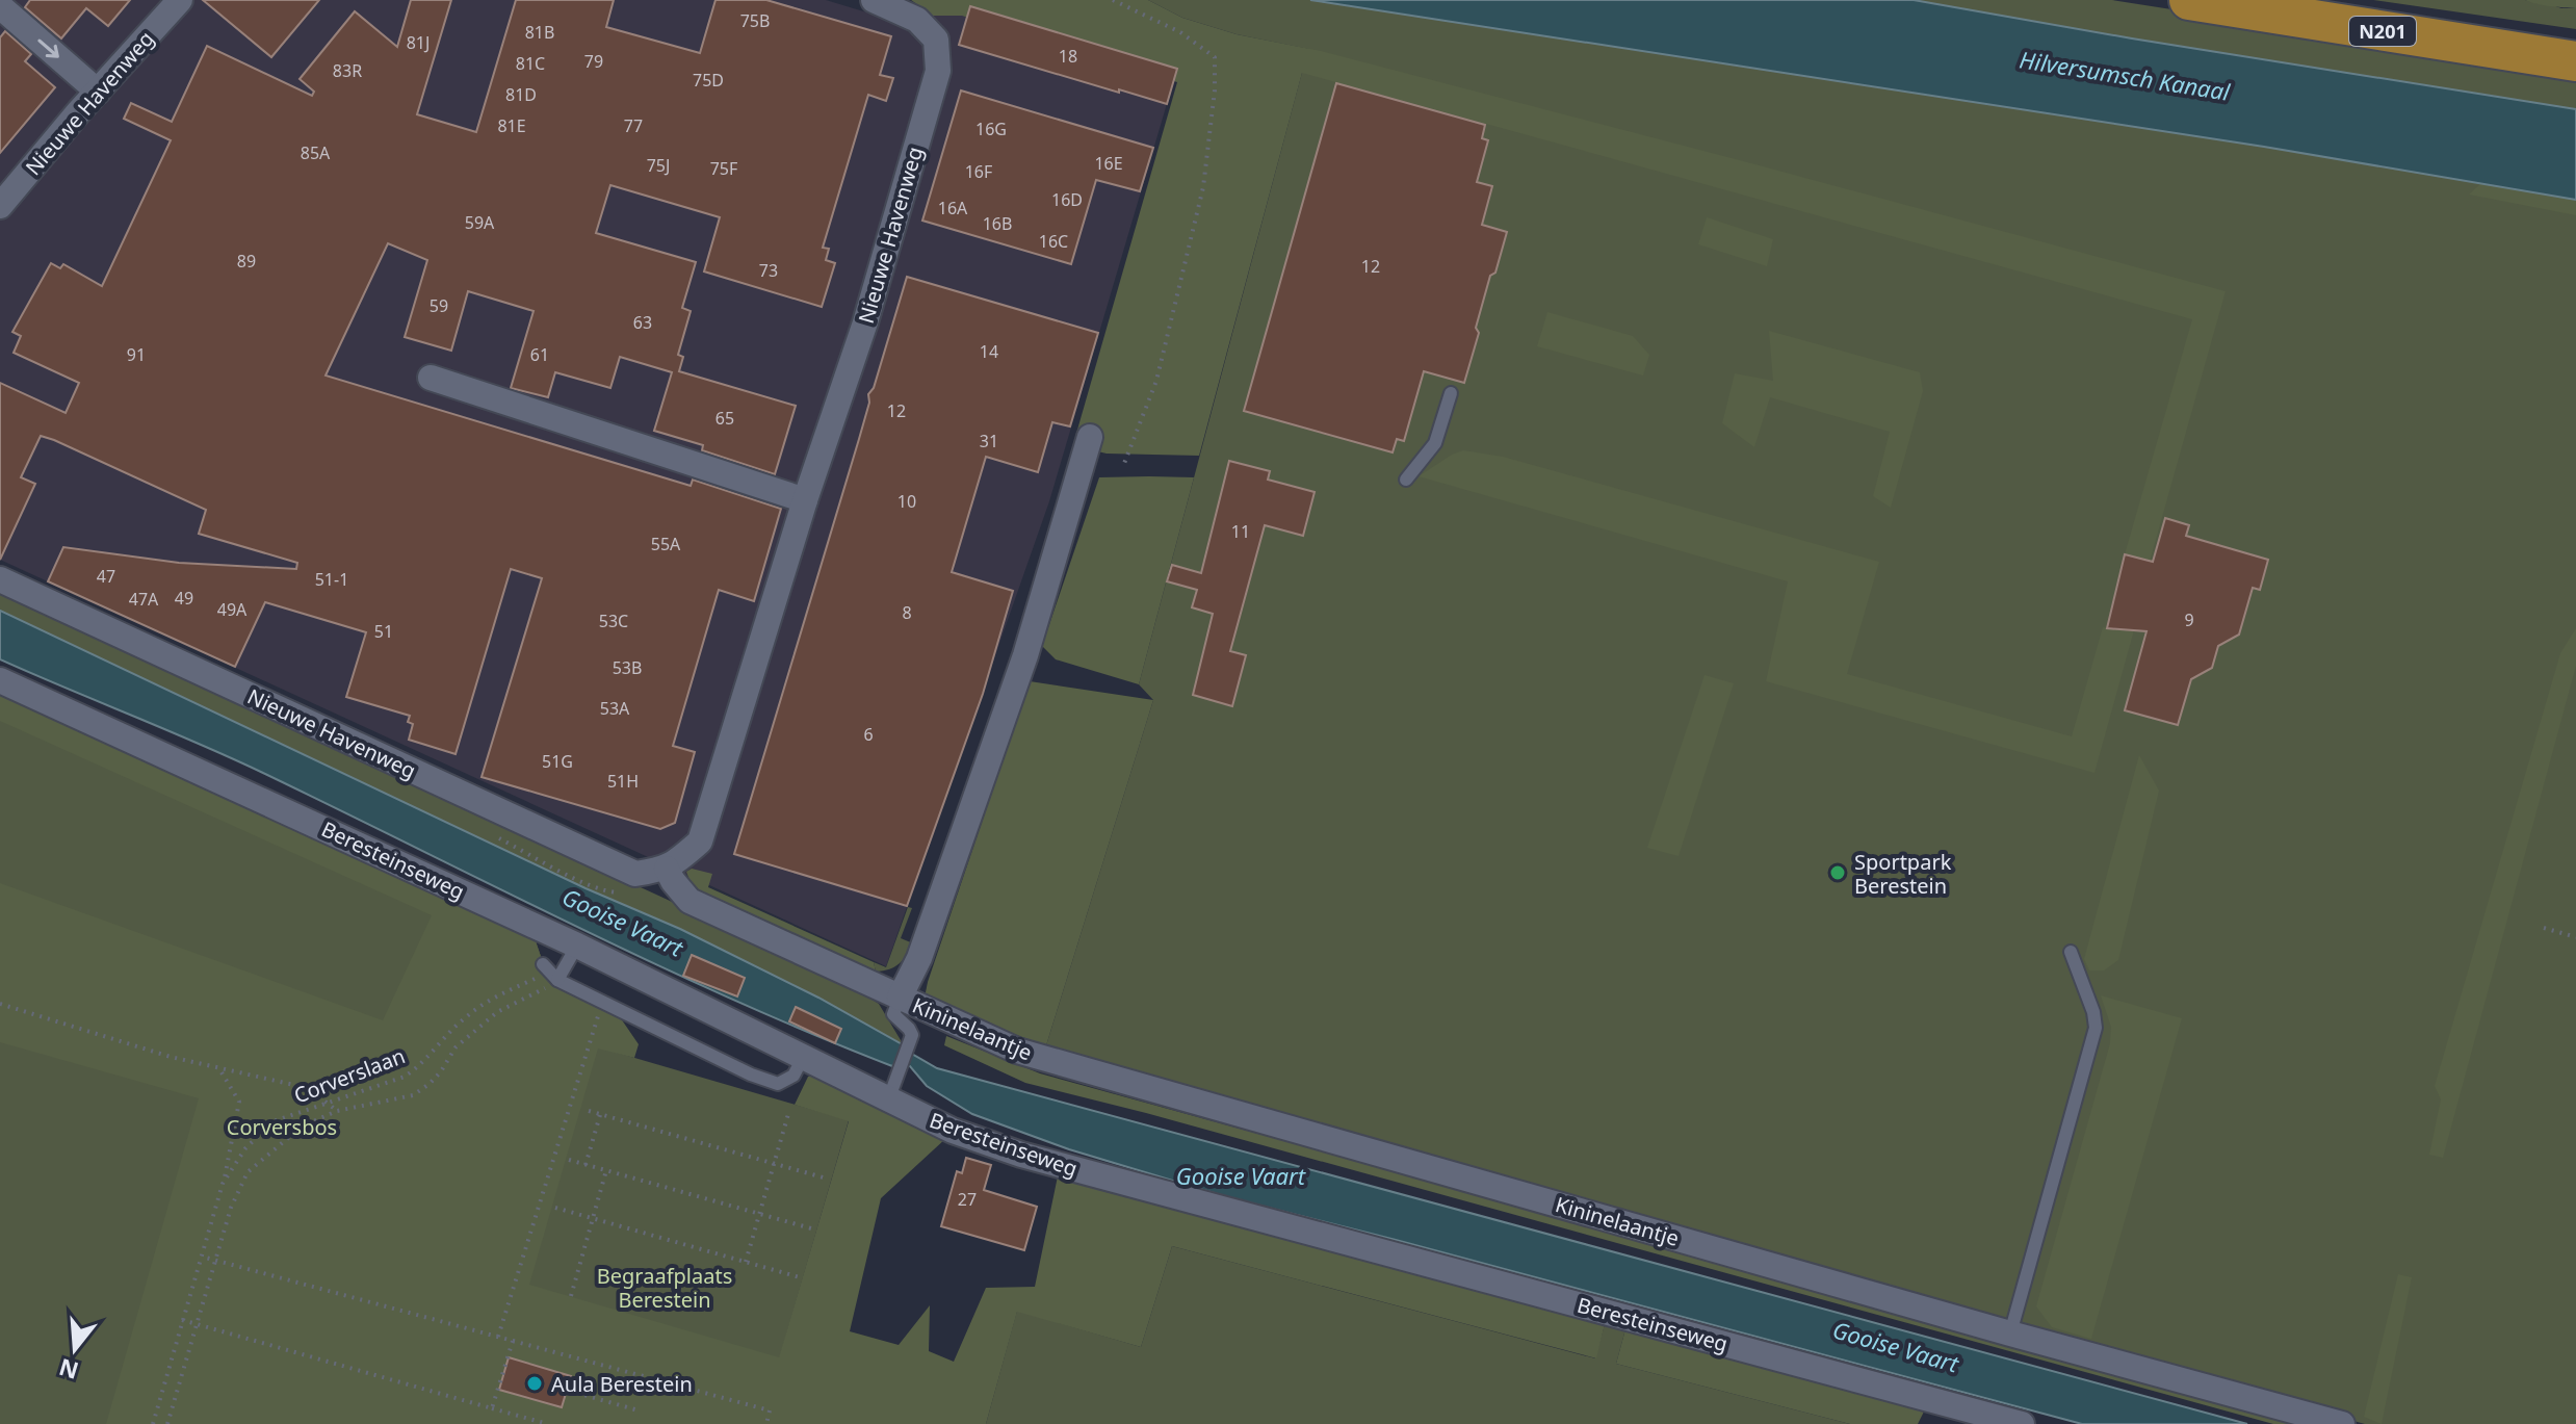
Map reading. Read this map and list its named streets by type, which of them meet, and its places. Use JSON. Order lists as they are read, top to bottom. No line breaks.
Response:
{"streets":{"main road":["N201"],"street":["Nieuwe Havenweg","Beresteinseweg","Kininelaantje"],"path":["Corverslaan"]},"water":["Hilversumsch Kanaal","Gooise Vaart"],"parks":["Corversbos","Begraafplaats Berestein"],"places":["Sportpark Berestein","Aula Berestein"],"house_numbers":["75B","81B","81J","18","79","81C","83R","75D","81D","81E","77","16G","85A","16E","75J","75F","16F","16D","16A","59A","16B","16C","89","12","73","59","63","14","91","61","12","65","31","10","11","55A","47","51-1","49","47A","49A","8","9","53C","51","53B","53A","6","51G","51H","27"],"north":"bottom"}
